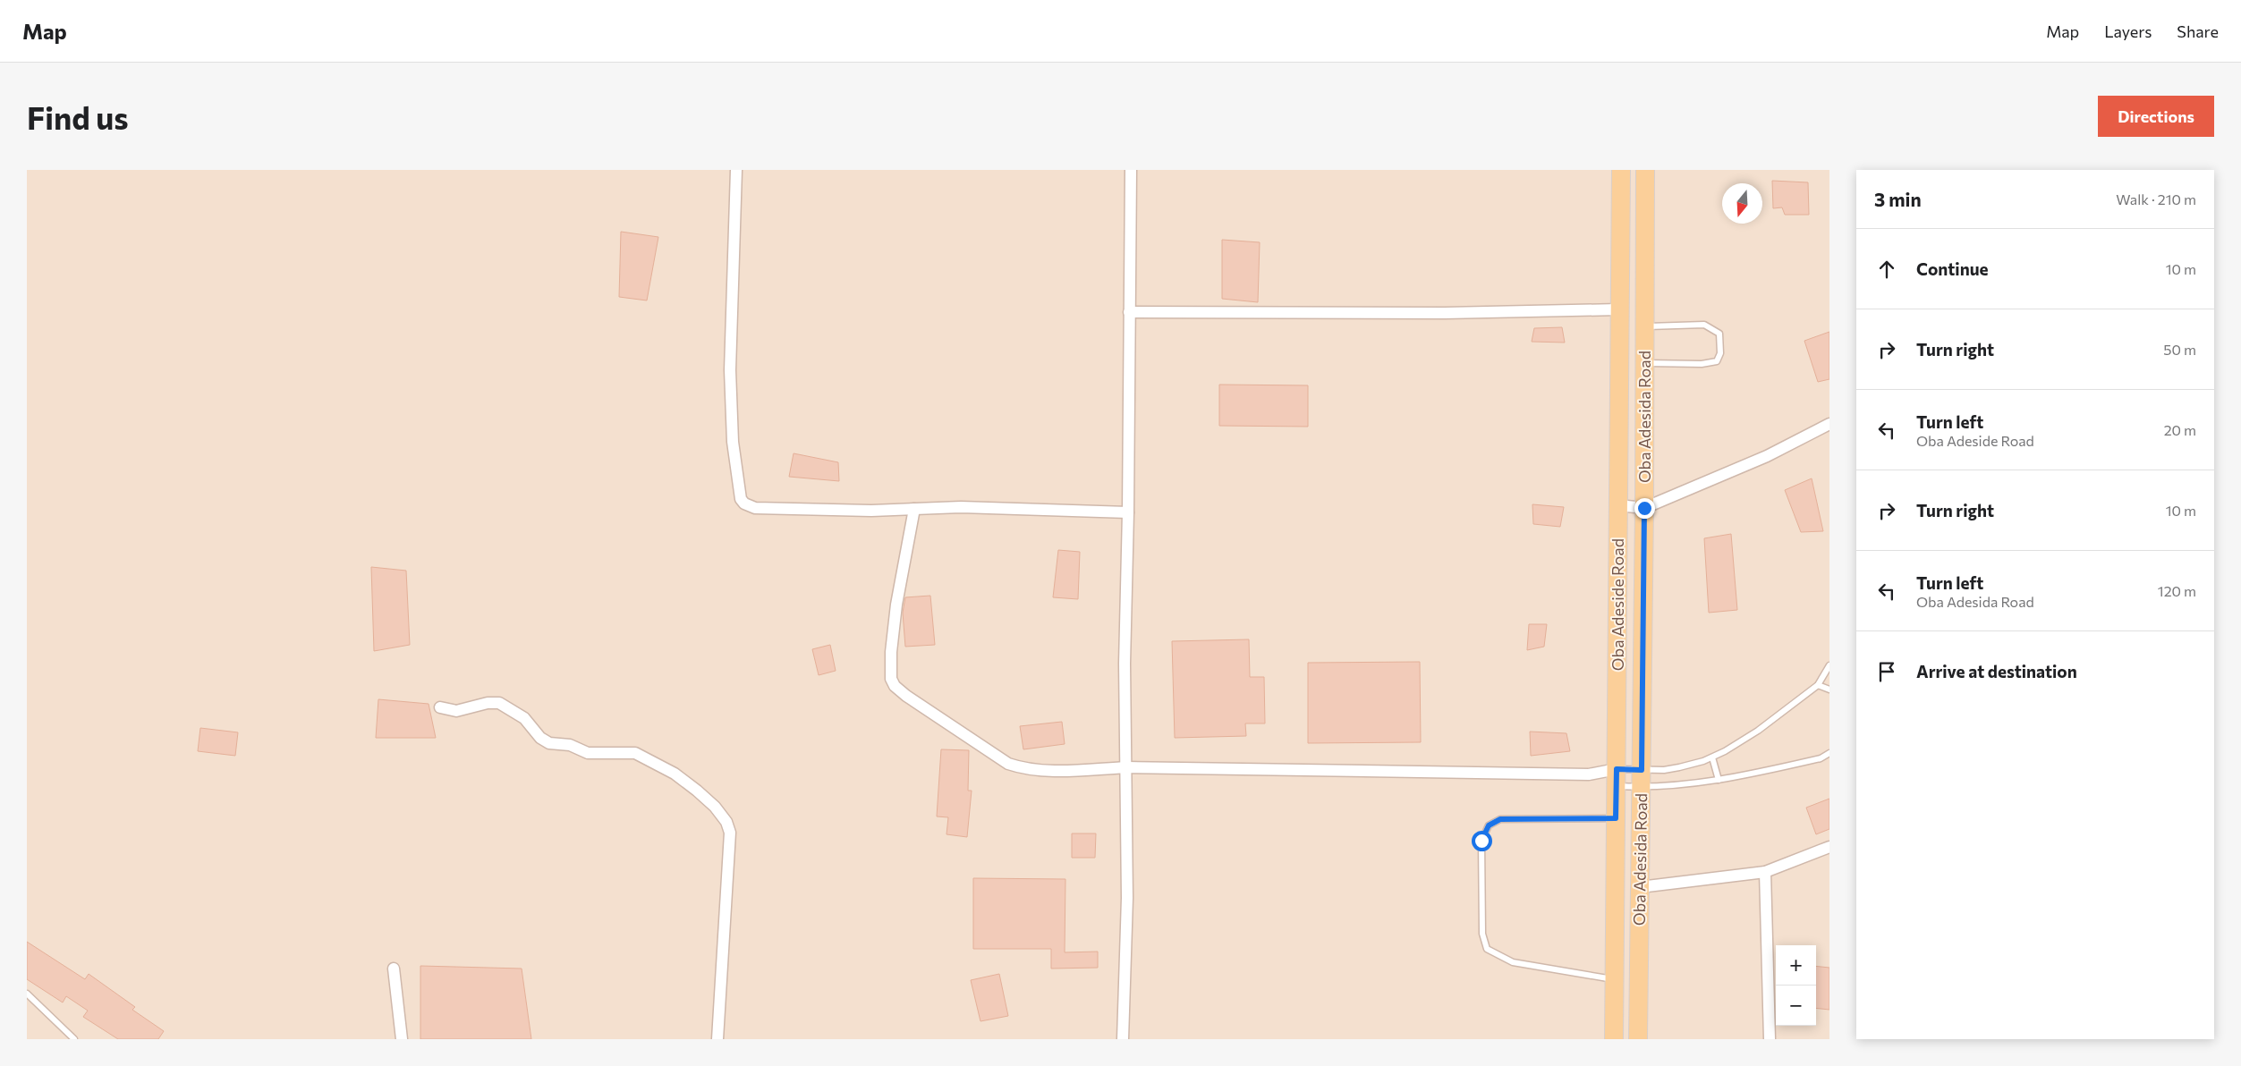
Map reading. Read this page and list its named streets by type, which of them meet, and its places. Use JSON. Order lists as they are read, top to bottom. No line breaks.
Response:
{"streets":{"main road":["Oba Adesida Road","Oba Adeside Road"]},"north":"bottom","page":{"header":"Map","nav":["Map","Layers","Share"],"buttons":"Directions","title":"Find us","heading":["3 min","Walk · 210 m"],"list":[["Continue","10 m"],["Turn right","50 m"],["Turn left","Oba Adeside Road","20 m"],["Turn right","10 m"],["Turn left","Oba Adesida Road","120 m"],"Arrive at destination"],"map_buttons":["+","−"]}}
